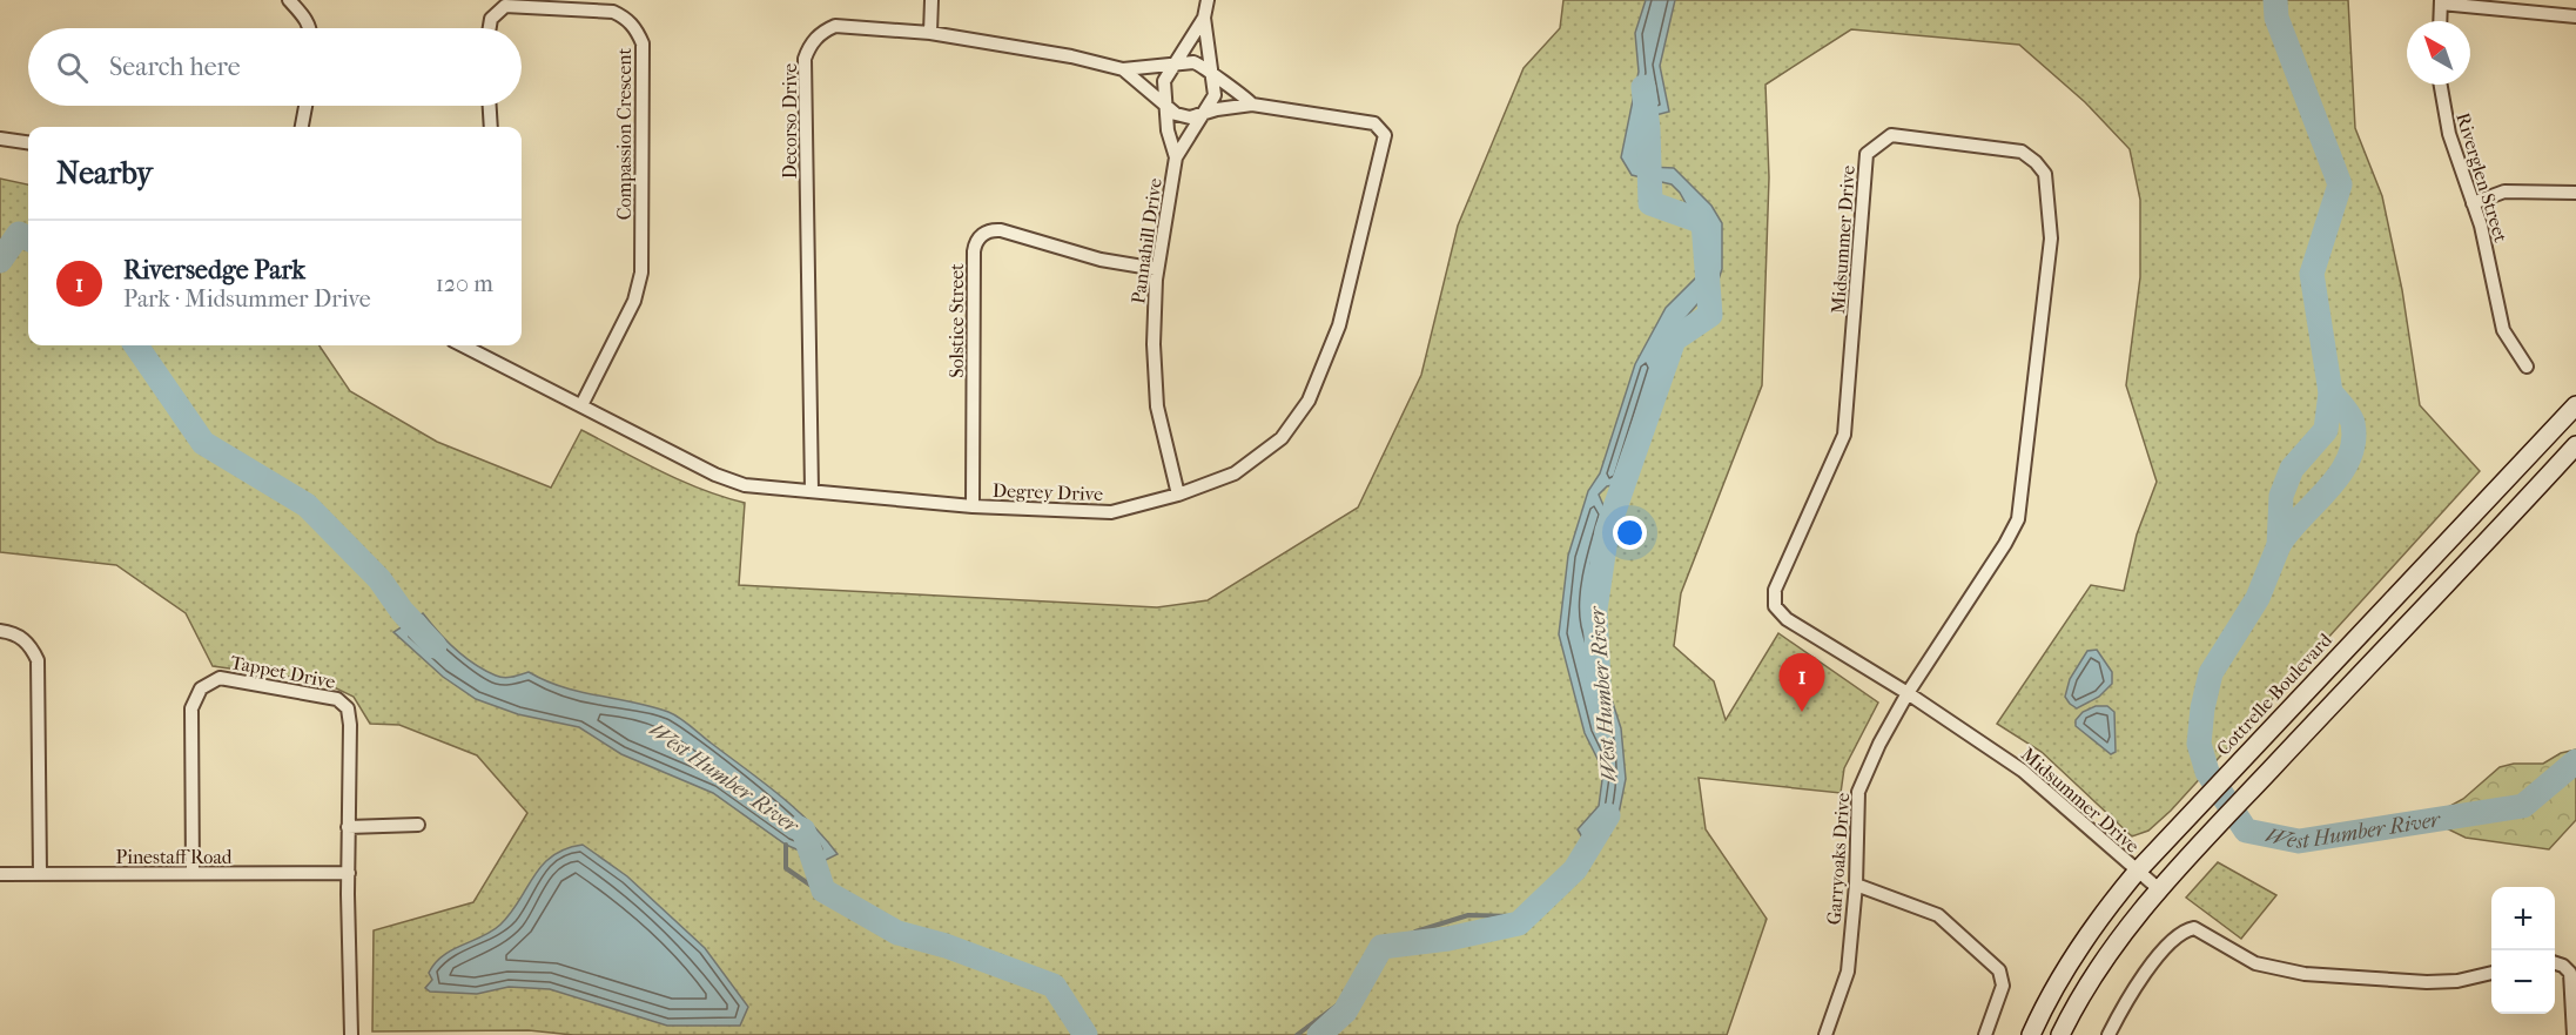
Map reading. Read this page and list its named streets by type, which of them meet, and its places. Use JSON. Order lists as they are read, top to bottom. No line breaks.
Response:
{"streets":{"main road":["Cottrelle Boulevard"],"street":["Decorso Drive","Compassion Crescent","Riverglen Street","Midsummer Drive","Pannahill Drive","Solstice Street","Degrey Drive","Tappet Drive","Pinestaff Road","Garryoaks Drive"]},"crossings":[["Decorso Drive","Pannahill Drive"],["Decorso Drive","Degrey Drive"],["Compassion Crescent","Degrey Drive"],["Midsummer Drive","Cottrelle Boulevard"],["Midsummer Drive","Garryoaks Drive"],["Pannahill Drive","Solstice Street"],["Pannahill Drive","Degrey Drive"],["Solstice Street","Degrey Drive"],["Tappet Drive","Pinestaff Road"]],"water":["West Humber River"],"north":"top left","page":{"search":"Search here","heading":"Nearby","list":[{"mark":"1","name":"Riversedge Park","note":"Park · Midsummer Drive","value":"120 m"}],"pins":"1","map_buttons":["+","−"]}}
